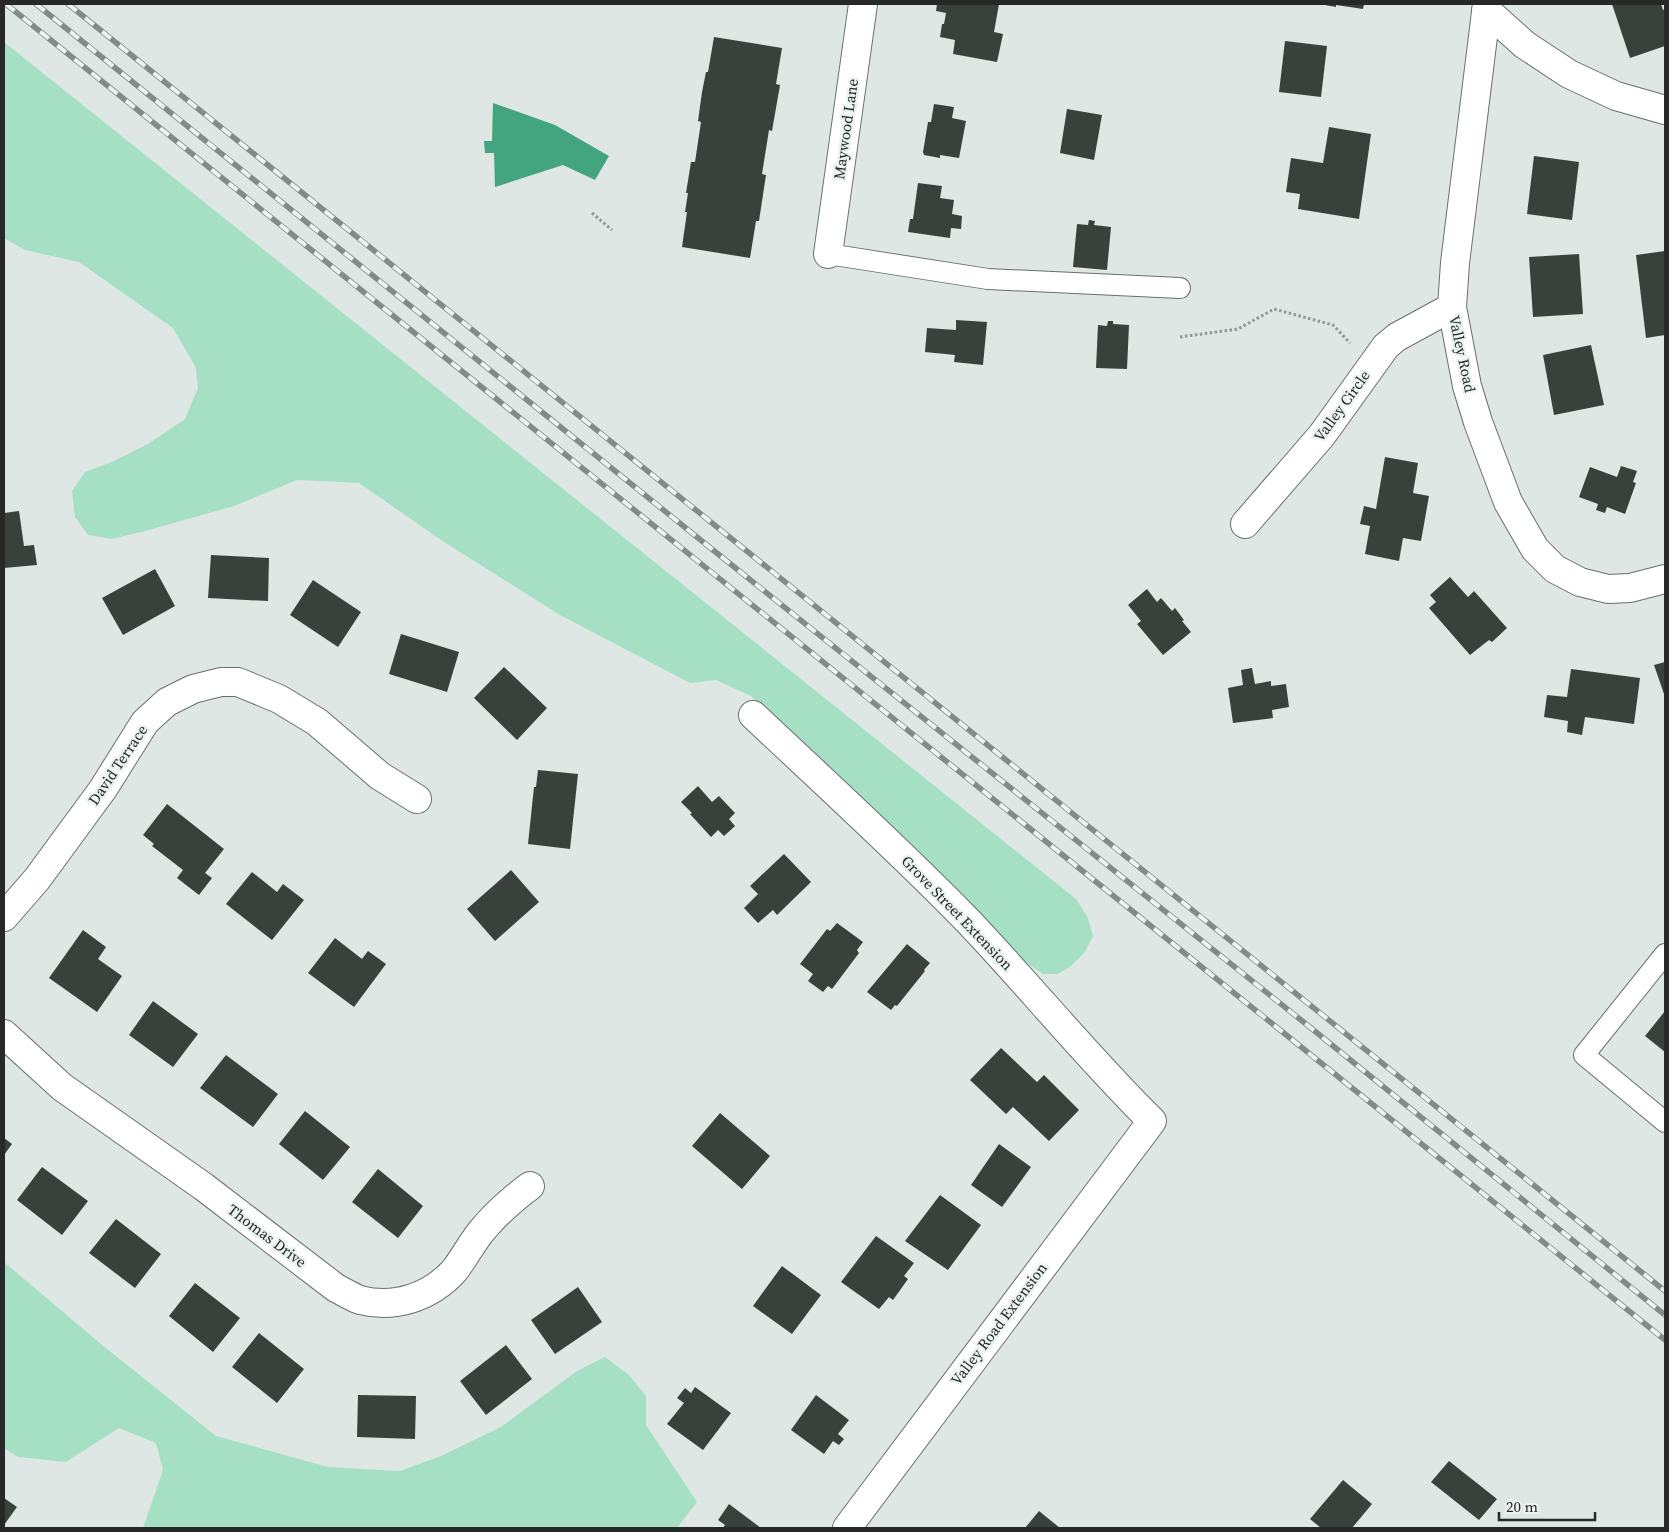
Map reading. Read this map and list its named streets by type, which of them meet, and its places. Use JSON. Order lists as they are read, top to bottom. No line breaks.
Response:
{"streets":{"street":["Maywood Lane","Valley Road","Valley Circle","David Terrace","Grove Street Extension","Thomas Drive","Valley Road Extension"]},"crossings":[["Valley Road","Valley Circle"],["Grove Street Extension","Valley Road Extension"]],"scale_bar":"20 m"}
